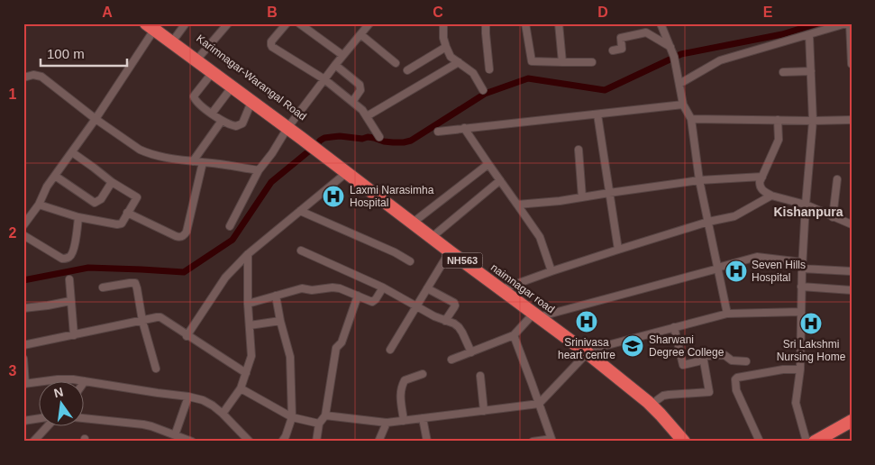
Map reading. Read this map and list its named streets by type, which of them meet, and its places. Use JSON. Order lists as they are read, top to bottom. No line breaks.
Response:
{"streets":{"highway":["Karimnagar-Warangal Road","NH563","naimnagar road"]},"crossings":[["Karimnagar-Warangal Road","NH563"],["Karimnagar-Warangal Road","naimnagar road"],["NH563","naimnagar road"]],"districts":["Kishanpura"],"places":{"hospital":["Laxmi Narasimha Hospital","Seven Hills Hospital","Srinivasa heart centre","Sri Lakshmi Nursing Home"],"school or university":["Sharwani Degree College"]},"scale_bar":"100 m","north":"top","grid":{"columns":["A","B","C","D","E"],"rows":["1","2","3"]}}
